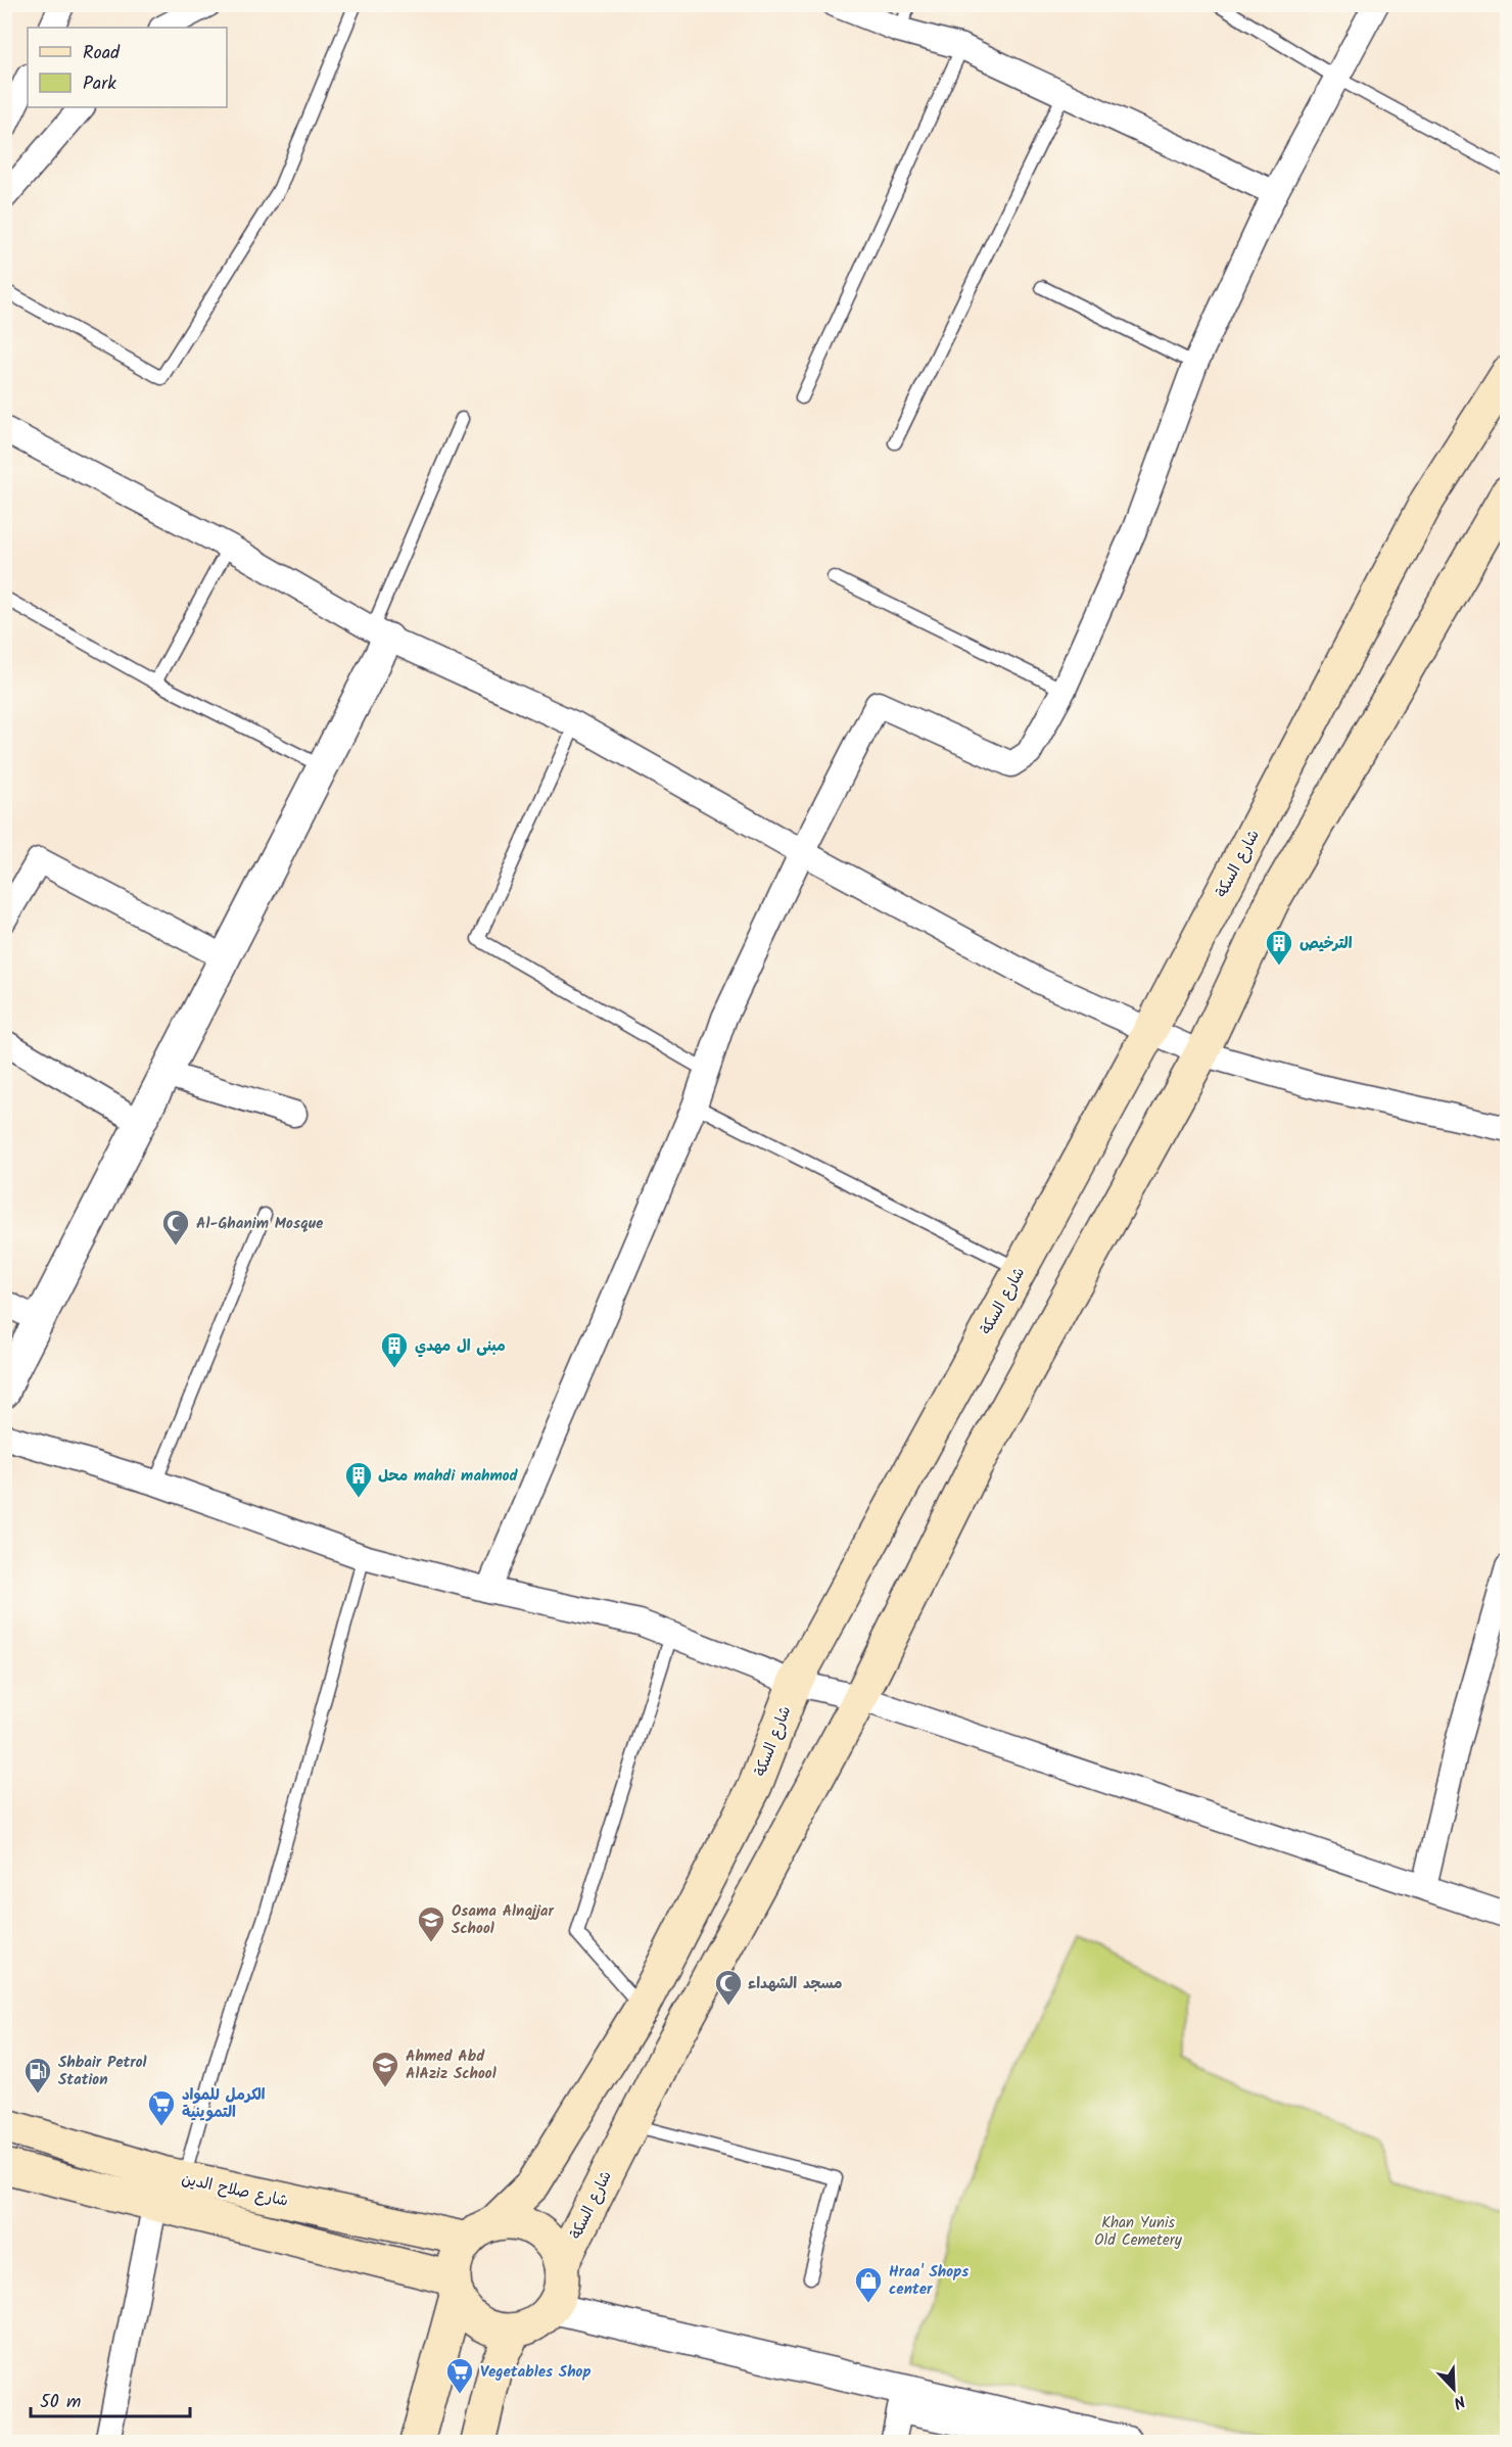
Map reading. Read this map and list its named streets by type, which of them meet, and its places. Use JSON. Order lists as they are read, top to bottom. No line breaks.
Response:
{"streets":{"main road":["شارع السكة","شارع صلاح الدين"]},"crossings":[["شارع السكة","شارع صلاح الدين"]],"parks":["Khan Yunis Old Cemetery"],"places":{"building":["الترخيص","مبنى ال مهدي","محل mahdi mahmod"],"mosque":["Al-Ghanim Mosque","مسجد الشهداء"],"school or university":["Osama Alnajjar School","Ahmed Abd AlAziz School"],"fuel station":["Shbair Petrol Station"],"supermarket":["الكرمل للمواد التموينية","Vegetables Shop"],"shop":["Hraa' Shops center"]},"legend":["Road","Park"],"scale_bar":"50 m","north":"bottom right"}
